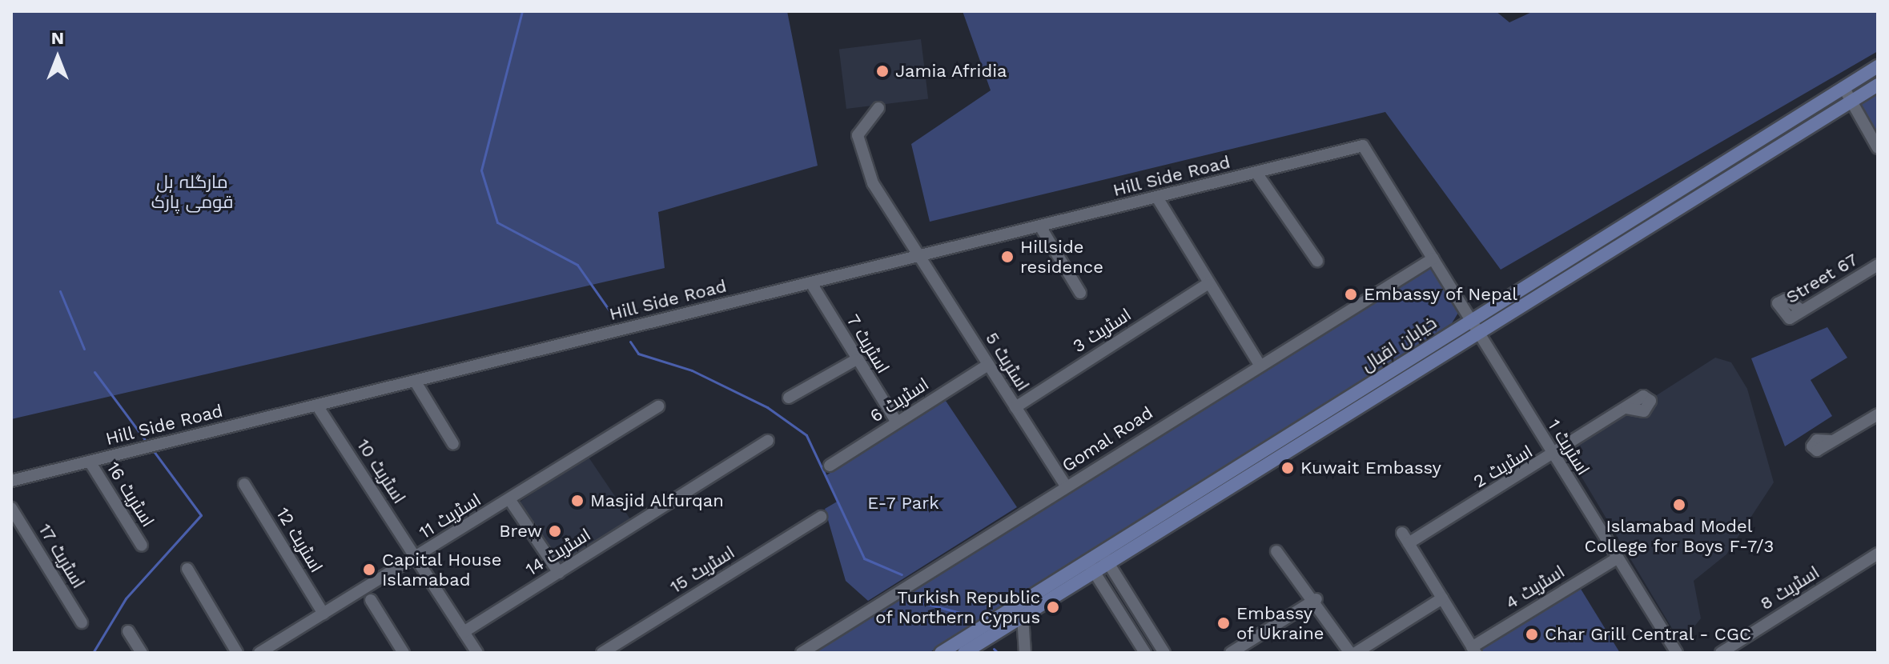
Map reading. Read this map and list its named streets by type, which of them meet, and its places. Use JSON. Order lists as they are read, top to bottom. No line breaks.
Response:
{"streets":{"main road":["خیابان اقبال"],"street":["Hill Side Road","Street 67","اسٹریٹ 3","اسٹریٹ 7","اسٹریٹ 5","اسٹریٹ 6","Gomal Road","اسٹریٹ 1","اسٹریٹ 2","اسٹریٹ 10","اسٹریٹ 16","اسٹریٹ 11","اسٹریٹ 12","اسٹریٹ 14","اسٹریٹ 17","اسٹریٹ 15","اسٹریٹ 4","اسٹریٹ 8"]},"crossings":[["Hill Side Road","اسٹریٹ 7"],["Hill Side Road","اسٹریٹ 5"],["Hill Side Road","Gomal Road"],["Hill Side Road","اسٹریٹ 1"],["Hill Side Road","اسٹریٹ 10"],["Hill Side Road","اسٹریٹ 16"],["اسٹریٹ 3","اسٹریٹ 5"],["اسٹریٹ 7","اسٹریٹ 6"],["خیابان اقبال","اسٹریٹ 1"],["اسٹریٹ 5","اسٹریٹ 6"],["اسٹریٹ 5","Gomal Road"],["Gomal Road","اسٹریٹ 1"],["اسٹریٹ 1","اسٹریٹ 2"],["اسٹریٹ 1","اسٹریٹ 4"],["اسٹریٹ 10","اسٹریٹ 11"],["اسٹریٹ 10","اسٹریٹ 14"],["اسٹریٹ 11","اسٹریٹ 12"]],"parks":["مارگلہ ہل قومی پارک","E-7 Park"],"places":["Jamia Afridia","Hillside residence","Embassy of Nepal","Kuwait Embassy","Masjid Alfurqan","Islamabad Model College for Boys F-7/3","Brew","Capital House Islamabad","Turkish Republic of Northern Cyprus","Embassy of Ukraine","Char Grill Central - CGC"],"north":"top"}
